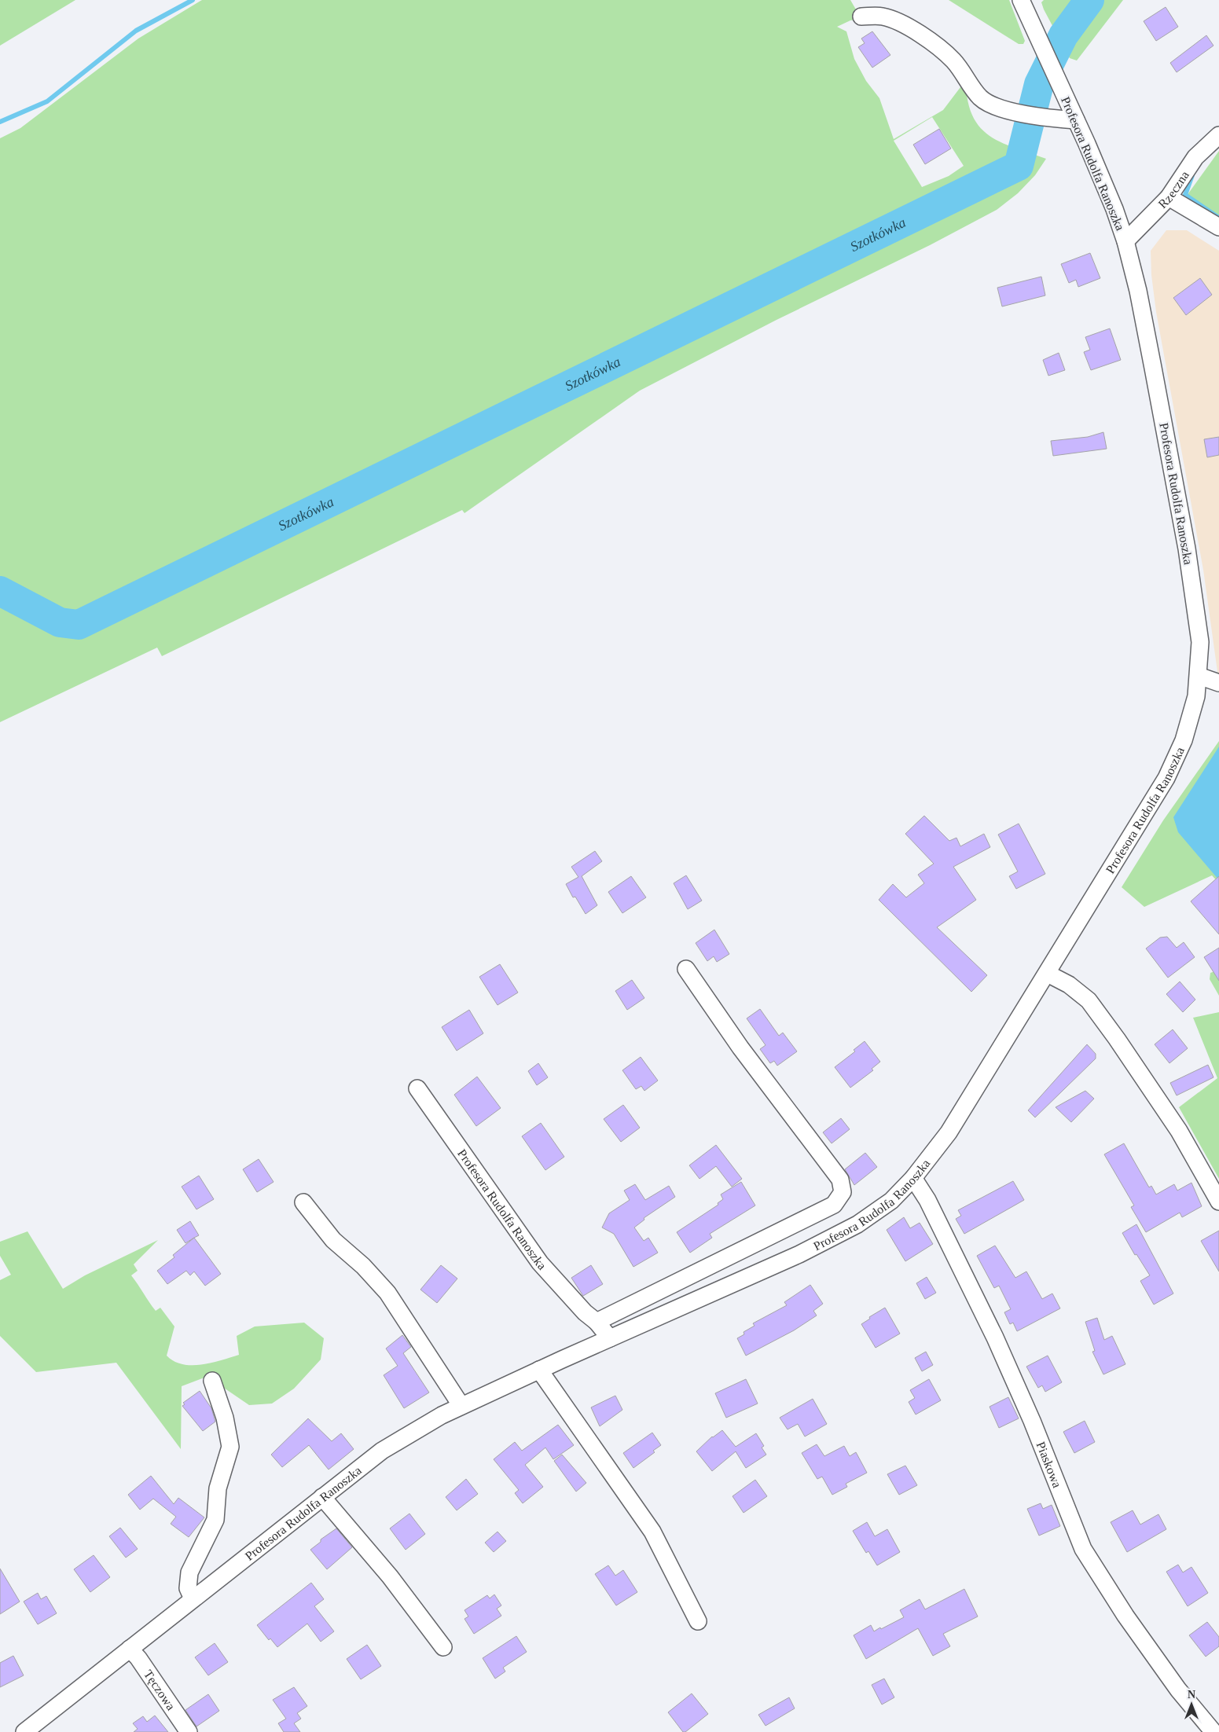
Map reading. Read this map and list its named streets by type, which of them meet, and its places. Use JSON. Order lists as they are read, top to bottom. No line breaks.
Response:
{"streets":{"street":["Profesora Rudolfa Ranoszka","Rzeczna","Piaskowa","Tęczowa"]},"crossings":[["Profesora Rudolfa Ranoszka","Rzeczna"],["Profesora Rudolfa Ranoszka","Piaskowa"],["Profesora Rudolfa Ranoszka","Tęczowa"]],"water":["Szotkówka"],"north":"top"}
